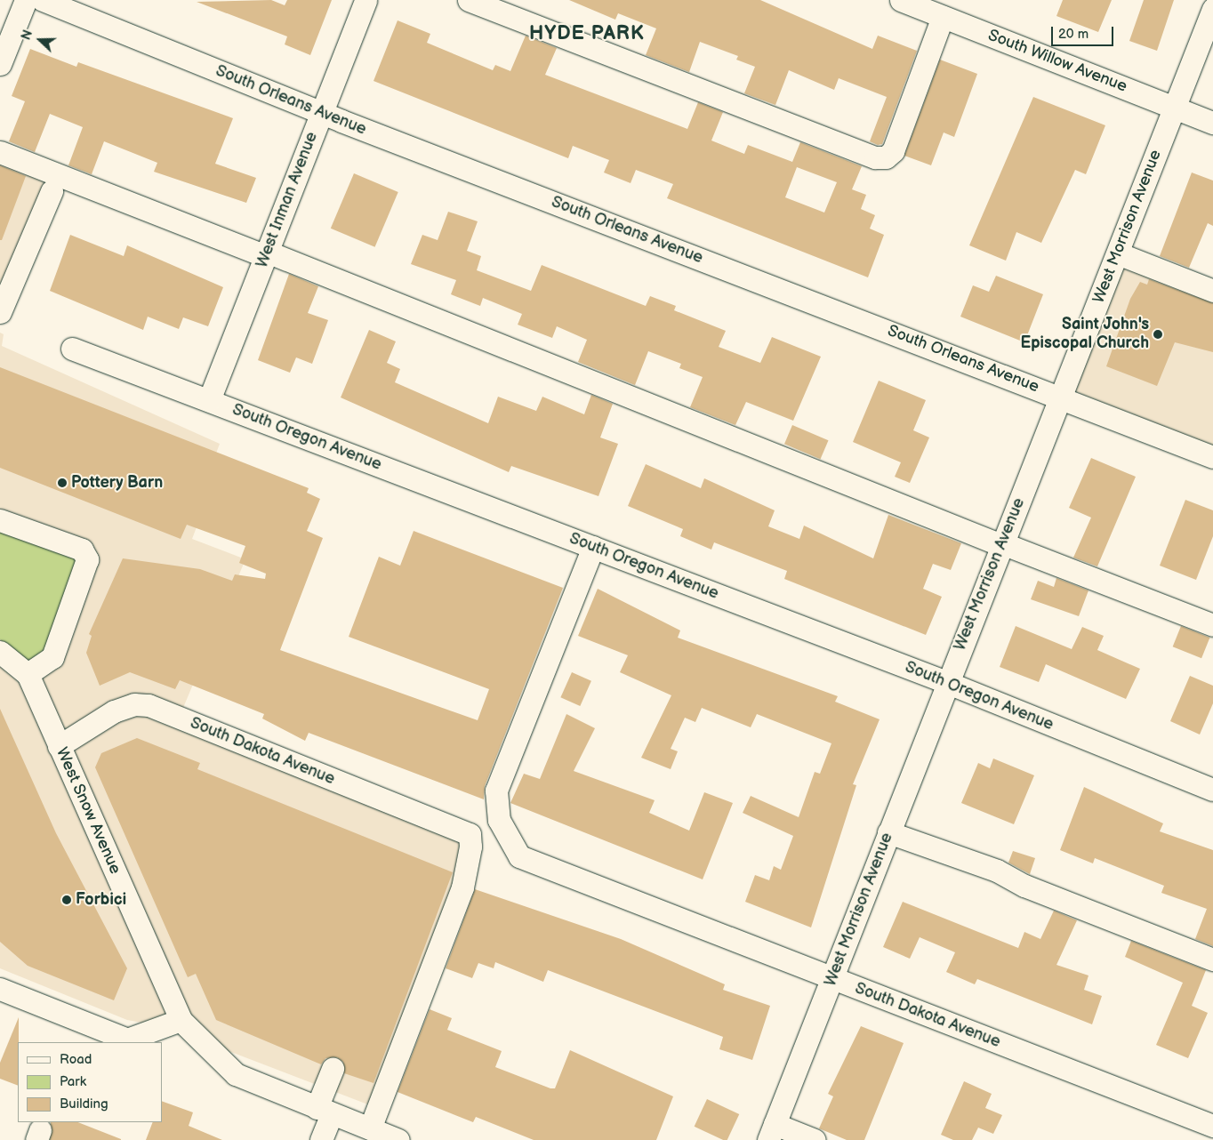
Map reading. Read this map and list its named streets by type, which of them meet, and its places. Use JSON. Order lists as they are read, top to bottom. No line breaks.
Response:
{"streets":{"street":["South Willow Avenue","South Orleans Avenue","West Inman Avenue","West Morrison Avenue","South Oregon Avenue","South Dakota Avenue","West Snow Avenue"]},"crossings":[["South Willow Avenue","West Morrison Avenue"],["South Orleans Avenue","West Inman Avenue"],["South Orleans Avenue","West Morrison Avenue"],["West Inman Avenue","South Oregon Avenue"],["West Morrison Avenue","South Oregon Avenue"],["West Morrison Avenue","South Dakota Avenue"],["South Oregon Avenue","South Dakota Avenue"],["South Dakota Avenue","West Snow Avenue"]],"districts":["HYDE PARK"],"places":["Saint John's Episcopal Church","Pottery Barn","Forbici"],"legend":["Road","Park","Building"],"scale_bar":"20 m","north":"left"}
